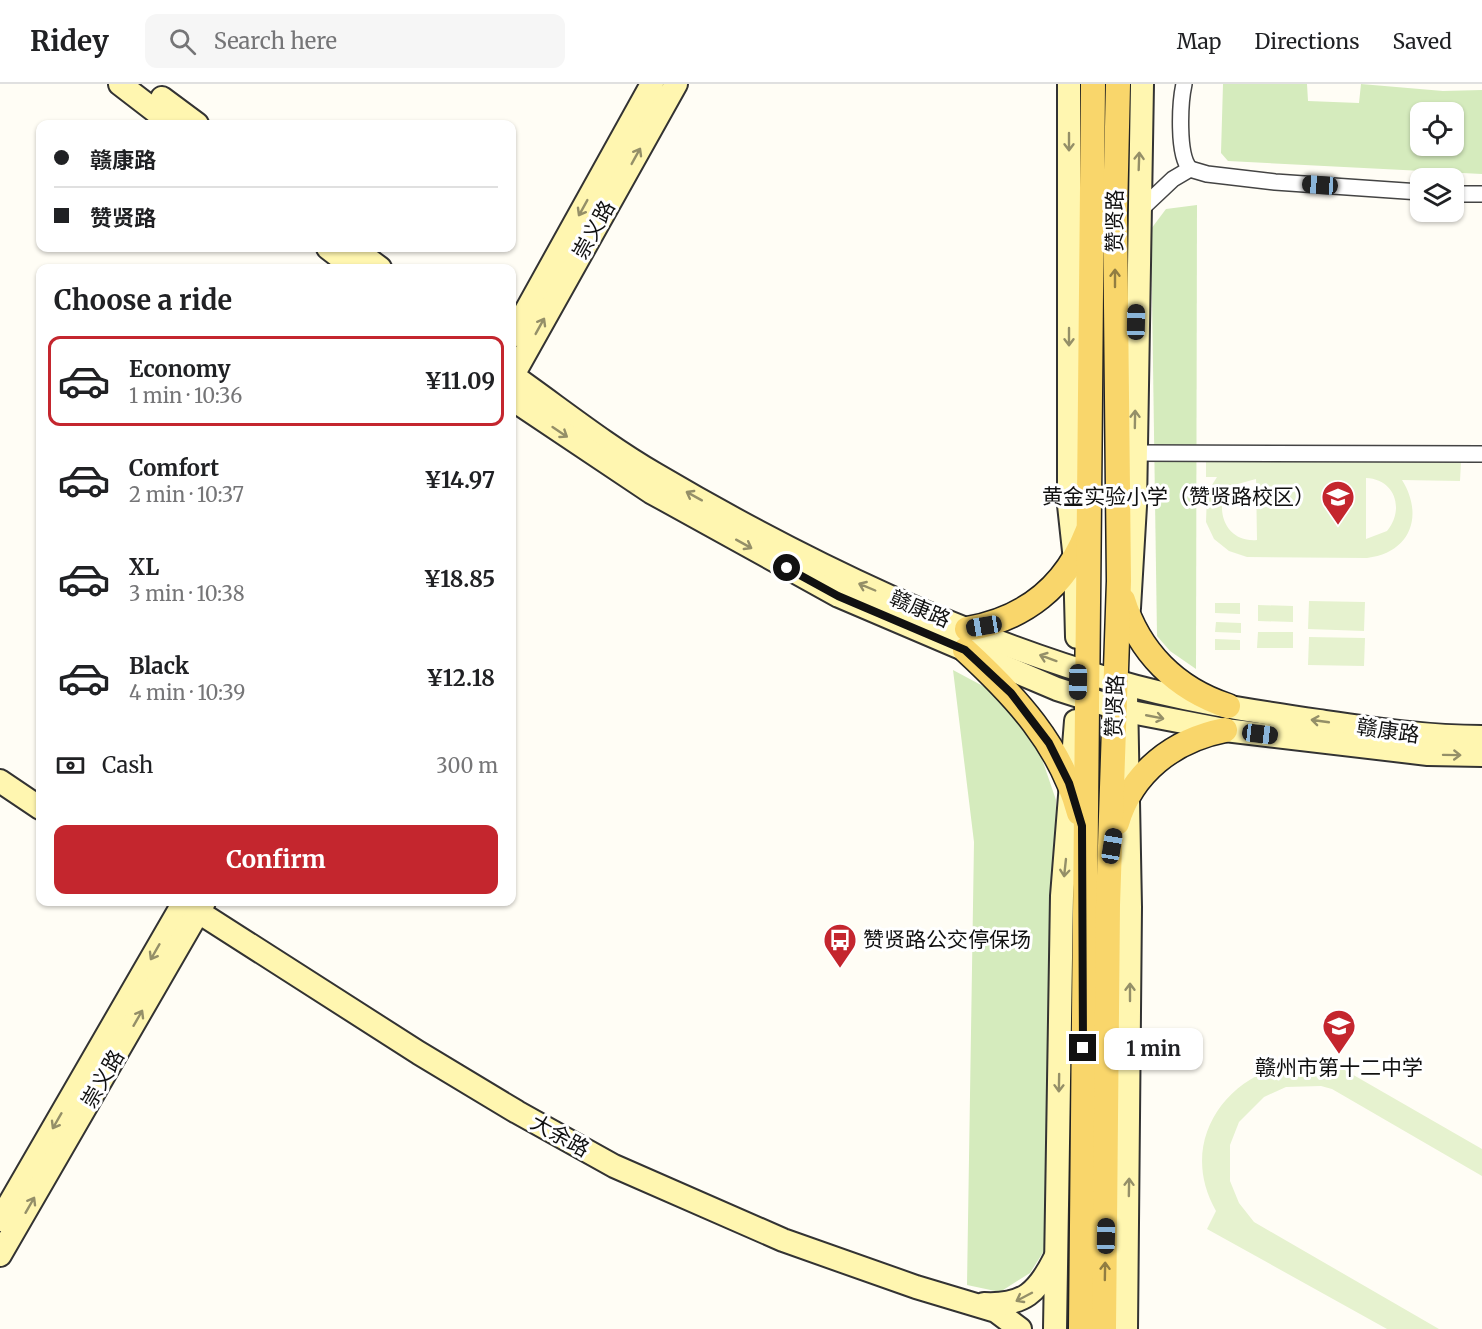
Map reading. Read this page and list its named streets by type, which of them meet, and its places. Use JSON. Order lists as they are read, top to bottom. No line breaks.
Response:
{"streets":{"main road":["赞贤路"],"street":["崇义路","赣康路","大余路"]},"crossings":[["赞贤路","赣康路"]],"places":{"school or university":["黄金实验小学（赞贤路校区）","赣州市第十二中学"],"bus stop":["赞贤路公交停保场"]},"page":{"header":"Ridey","search":"Search here","nav":["Map","Directions","Saved"],"banner":["赣康路","赞贤路"],"heading":"Choose a ride","list":[{"name":"Economy","note":"1 min · 10:36","value":"¥11.09"},{"name":"Comfort","note":"2 min · 10:37","value":"¥14.97"},{"name":"XL","note":"3 min · 10:38","value":"¥18.85"},{"name":"Black","note":"4 min · 10:39","value":"¥12.18"}],"pay":["Cash","300 m"],"buttons":"Confirm","bubble":"1 min"}}
